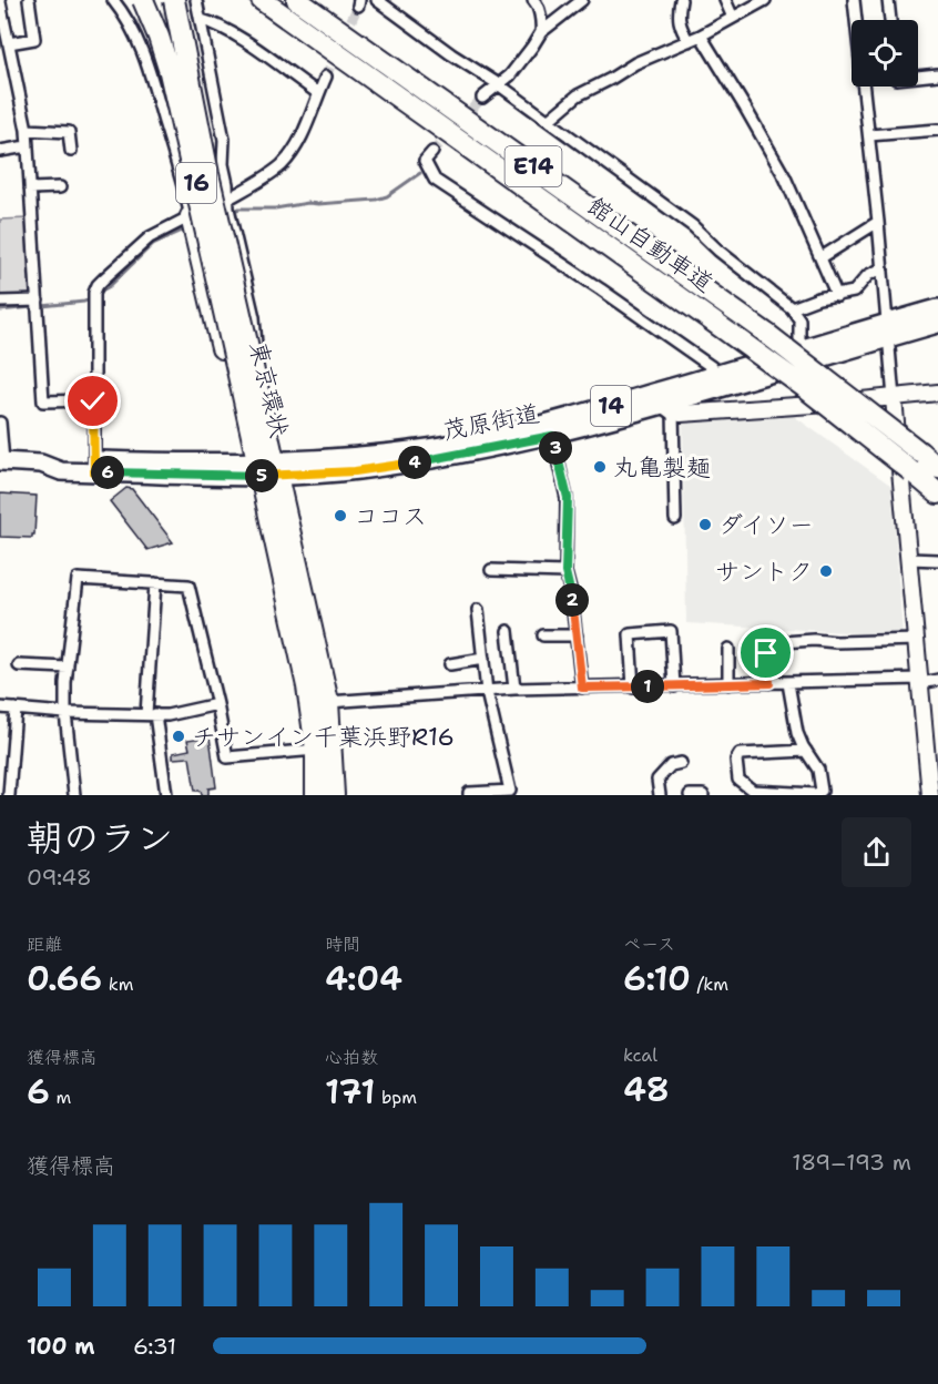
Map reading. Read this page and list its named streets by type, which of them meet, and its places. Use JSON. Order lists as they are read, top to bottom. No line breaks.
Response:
{"streets":{"highway":["E14","16","館山自動車道","東京環状"],"main road":["14","茂原街道"]},"crossings":[["16","東京環状"],["16","茂原街道"],["東京環状","茂原街道"]],"places":["丸亀製麺","ココス","ダイソー","サントク","チサンイン千葉浜野R16"],"page":{"pins":["3","4","6","5","2","1"],"heading":["朝のラン","09:48"],"stats":[["距離","0.66 km"],["時間","4:04"],["ペース","6:10 /km"],["獲得標高","6 m"],["心拍数","171 bpm"],["kcal","48"]],"chart":["獲得標高","189–193 m"],"list":[{"name":"100 m","note":"6:31"}]}}
